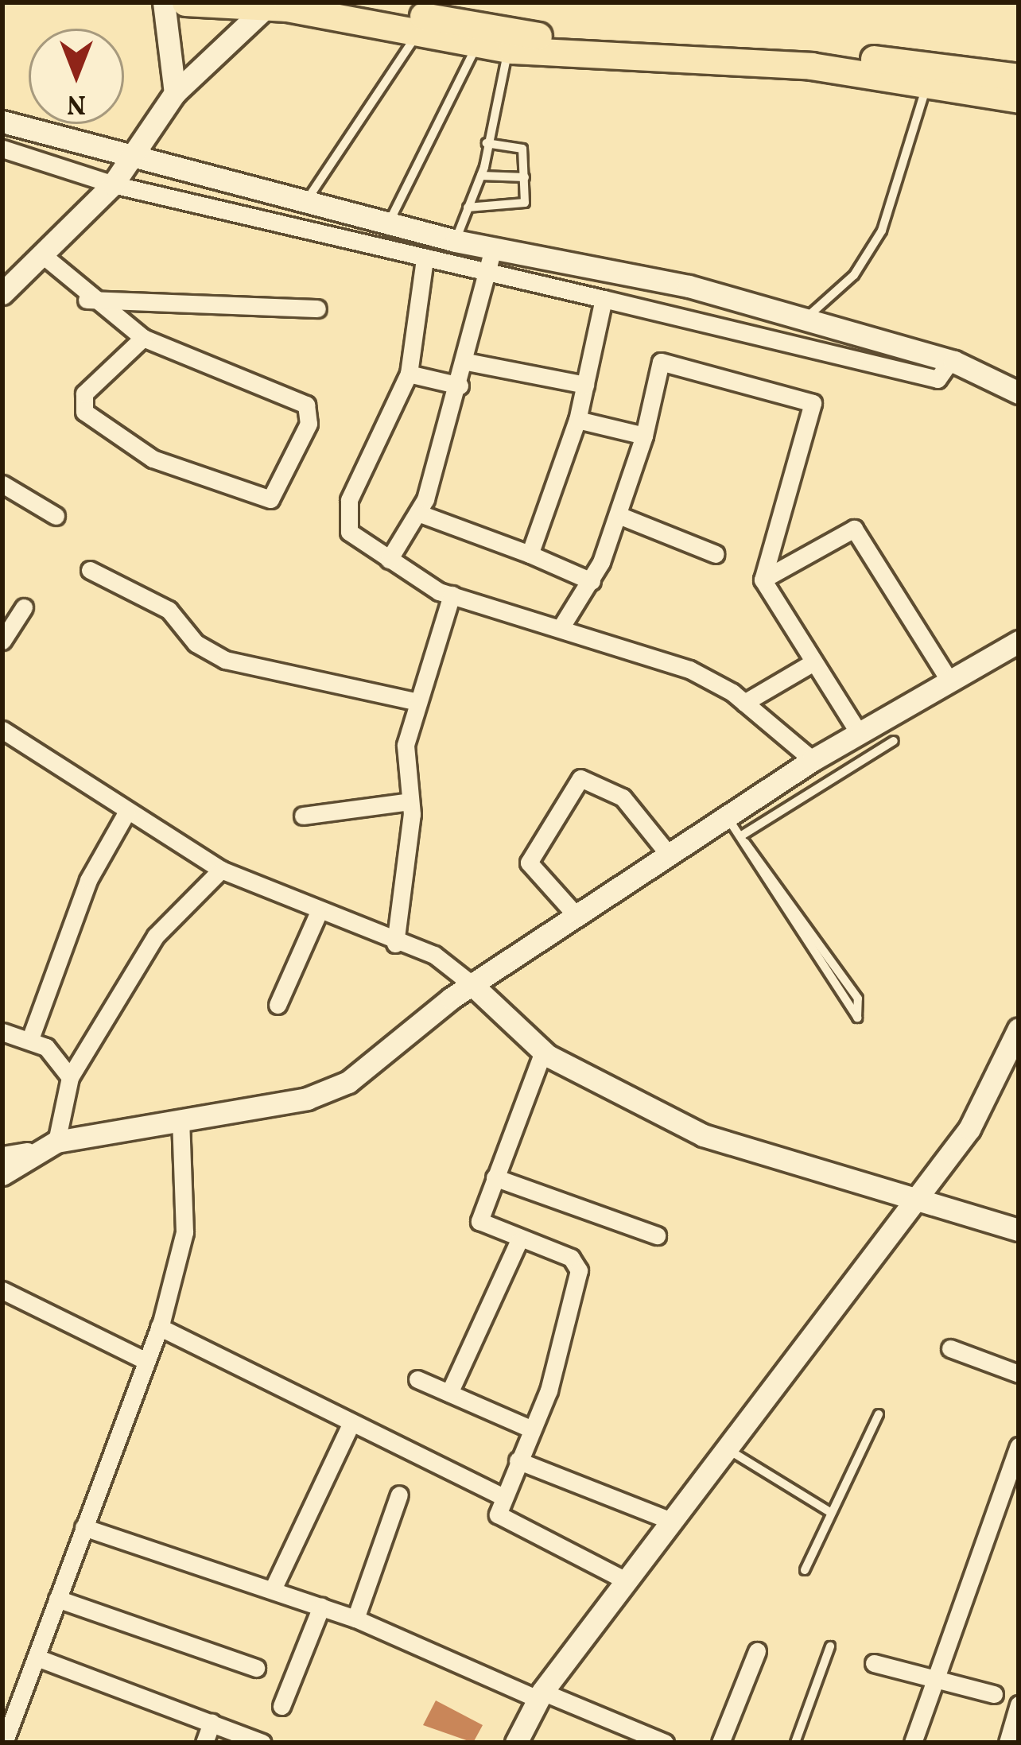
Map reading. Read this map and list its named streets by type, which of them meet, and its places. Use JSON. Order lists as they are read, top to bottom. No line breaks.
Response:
{"north":"bottom"}
